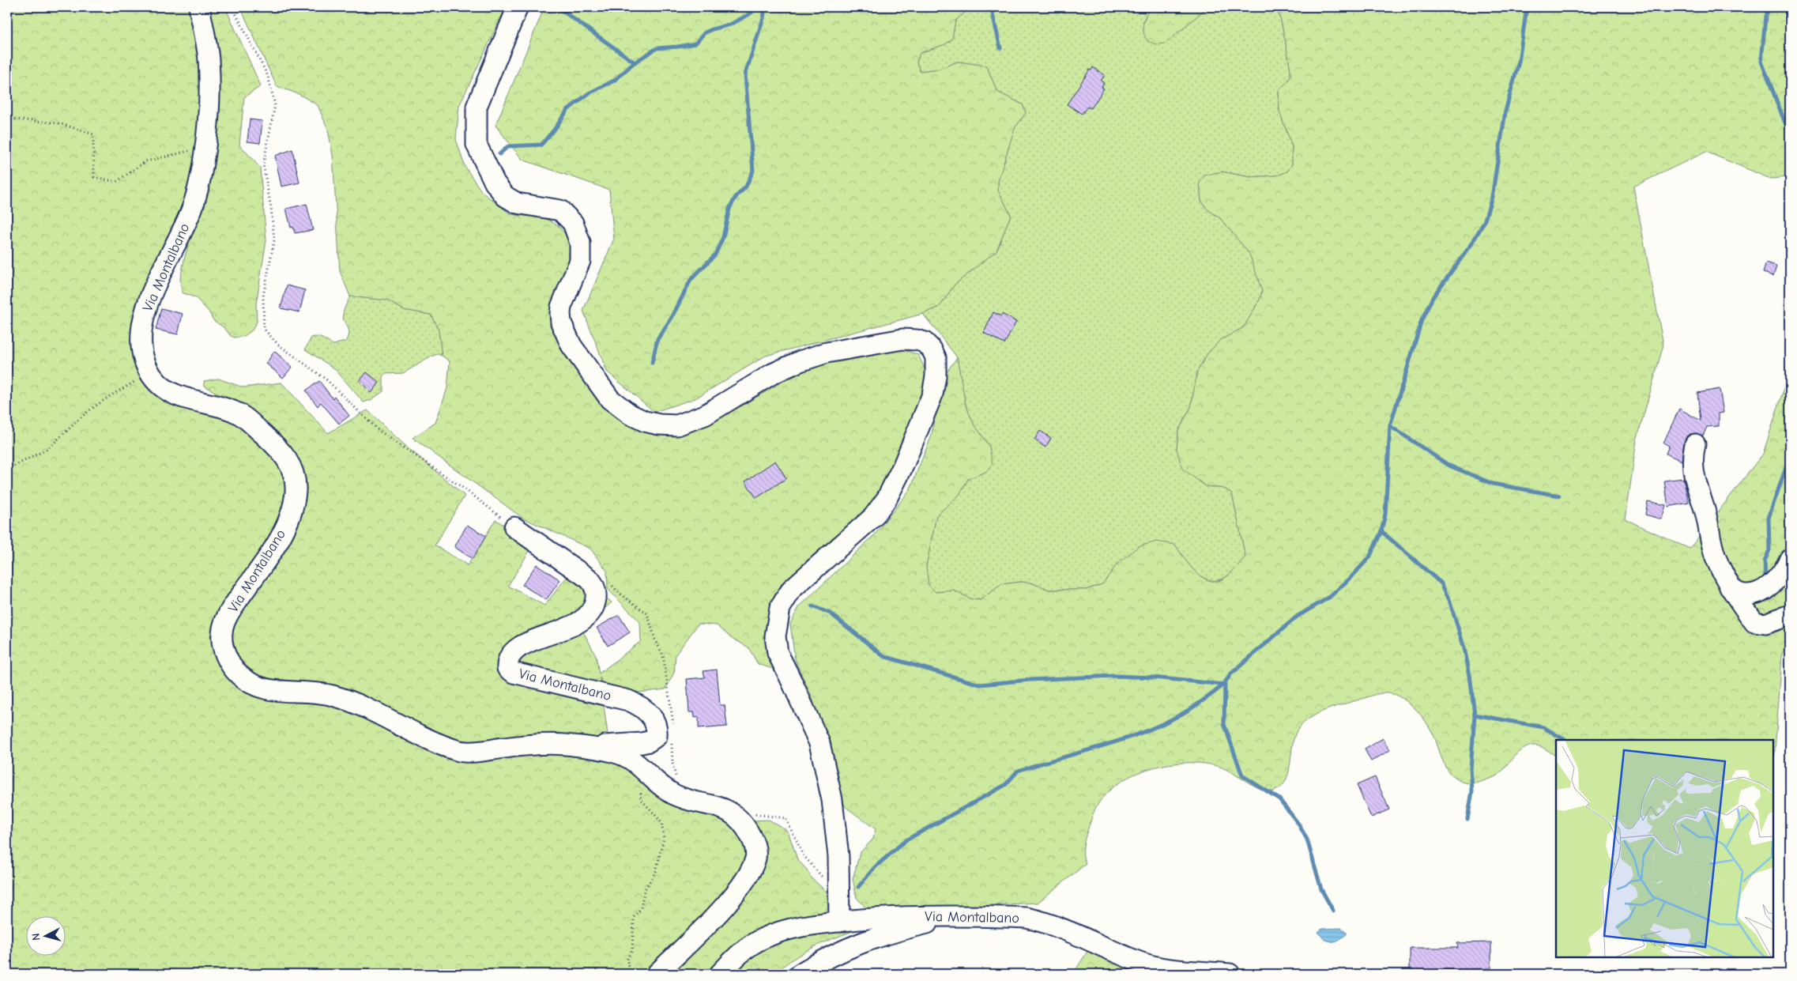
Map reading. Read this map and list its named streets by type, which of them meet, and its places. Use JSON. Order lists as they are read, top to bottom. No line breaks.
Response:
{"streets":{"street":["Via Montalbano"]},"north":"left"}
